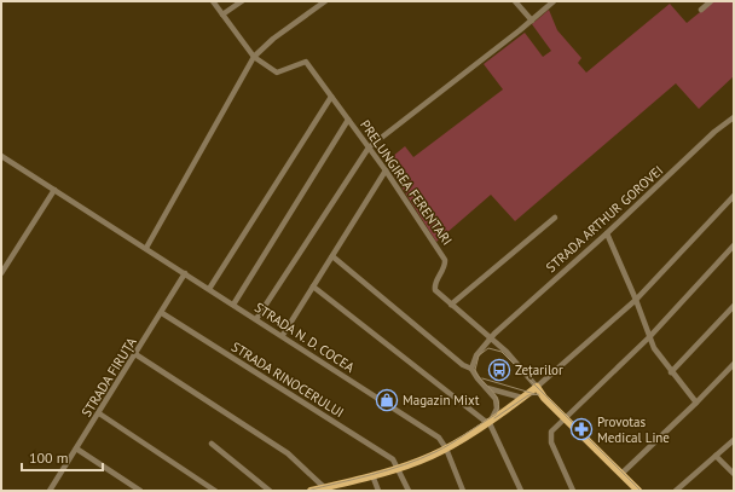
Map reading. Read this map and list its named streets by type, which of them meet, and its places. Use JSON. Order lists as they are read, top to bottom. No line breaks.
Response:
{"streets":{"main road":["PRELUNGIREA FERENTARI"],"street":["STRADA ARTHUR GOROVEI","STRADA N. D. COCEA","STRADA FIRUȚA","STRADA RINOCERULUI"]},"crossings":[["PRELUNGIREA FERENTARI","STRADA ARTHUR GOROVEI"],["STRADA N. D. COCEA","STRADA FIRUȚA"],["STRADA FIRUȚA","STRADA RINOCERULUI"]],"places":{"bus stop":["Zețarilor"],"shop":["Magazin Mixt"],"pharmacy":["Provotas Medical Line"]},"scale_bar":"100 m"}
